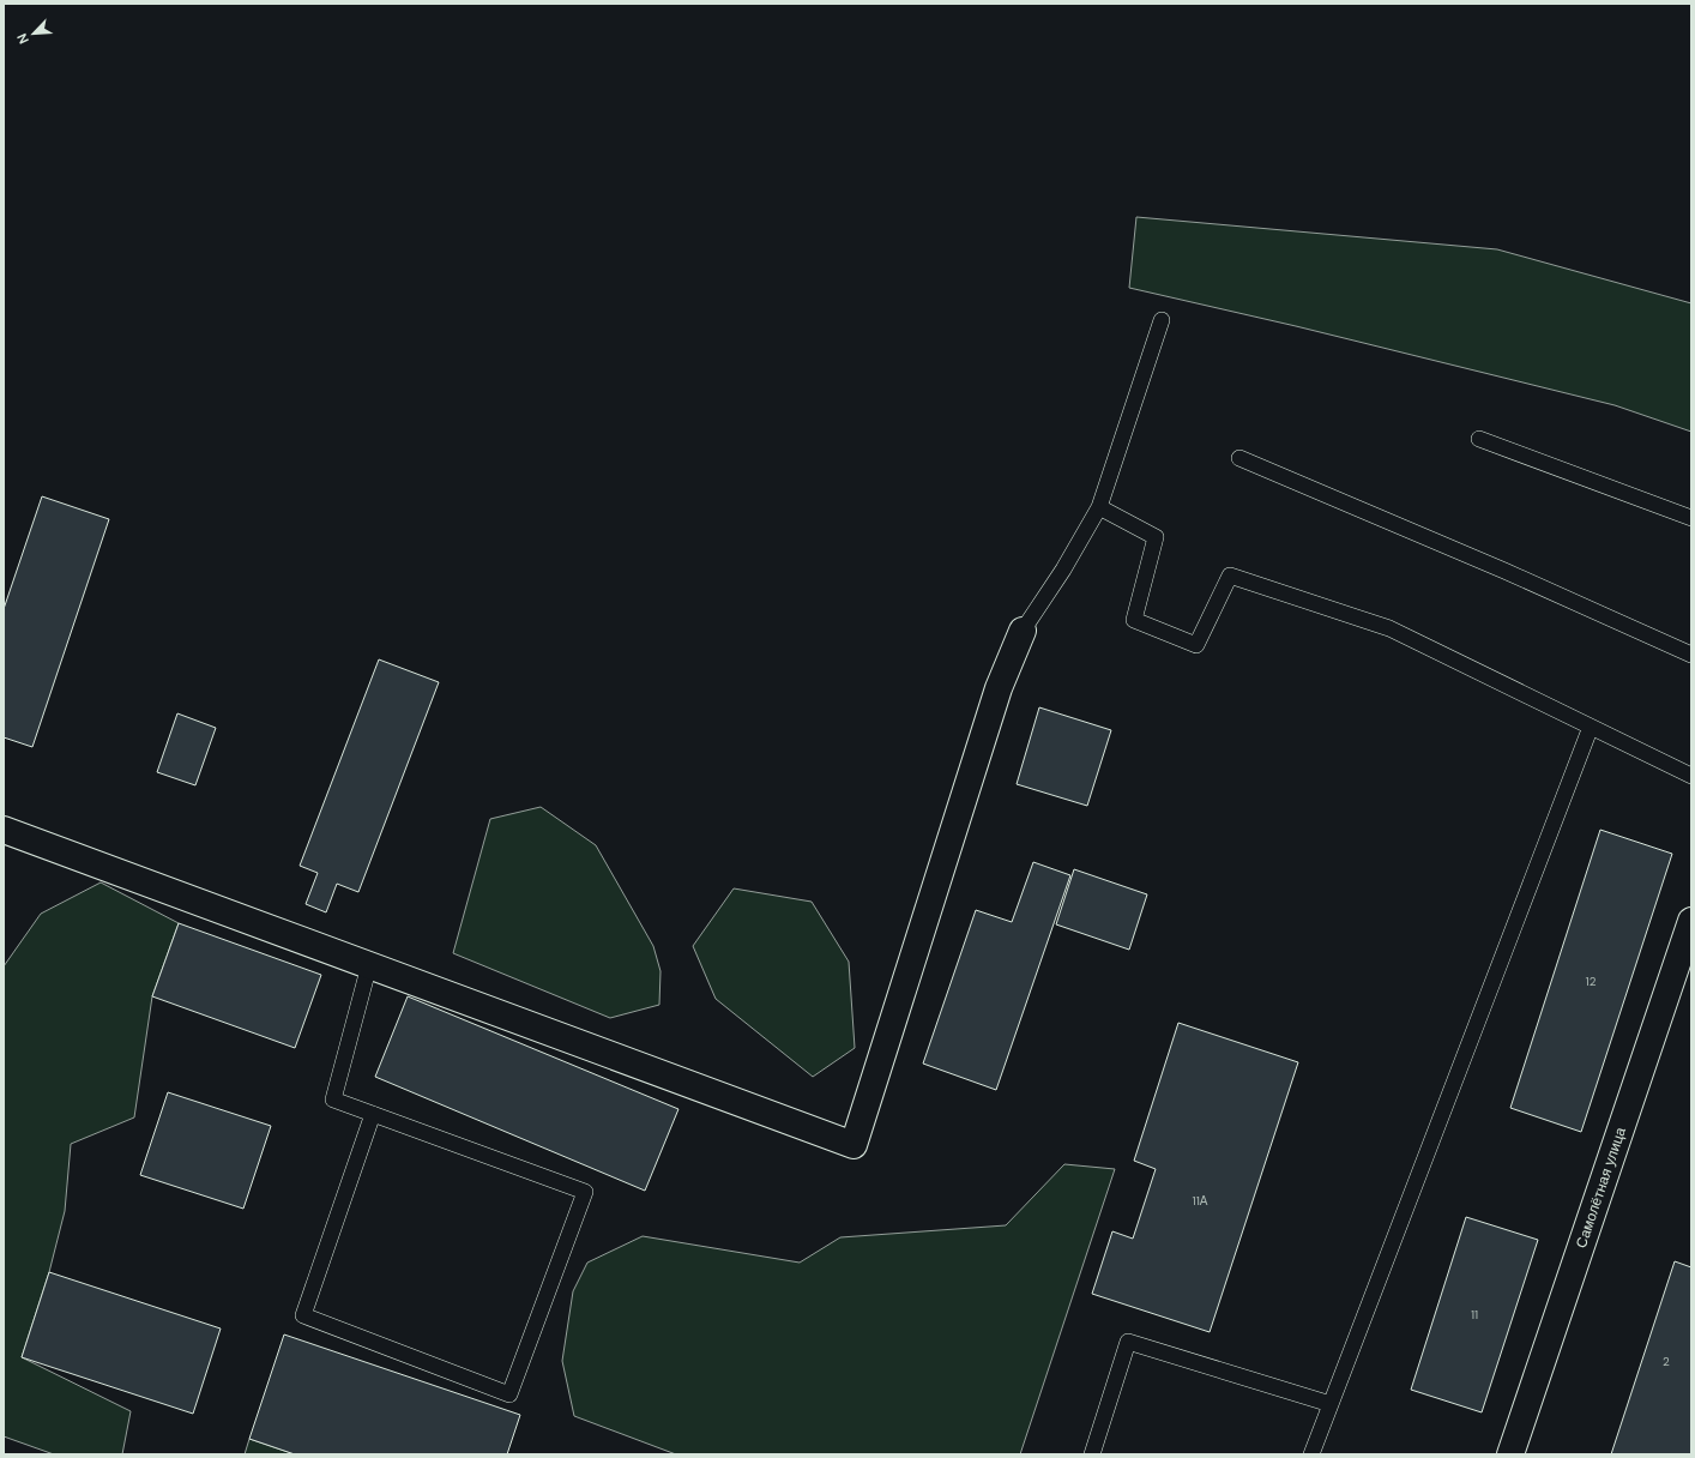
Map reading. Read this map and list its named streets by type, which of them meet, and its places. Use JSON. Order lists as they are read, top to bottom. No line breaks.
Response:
{"streets":{"street":["Самолётная улица"]},"house_numbers":["12","11А","11","2"],"north":"bottom left"}
